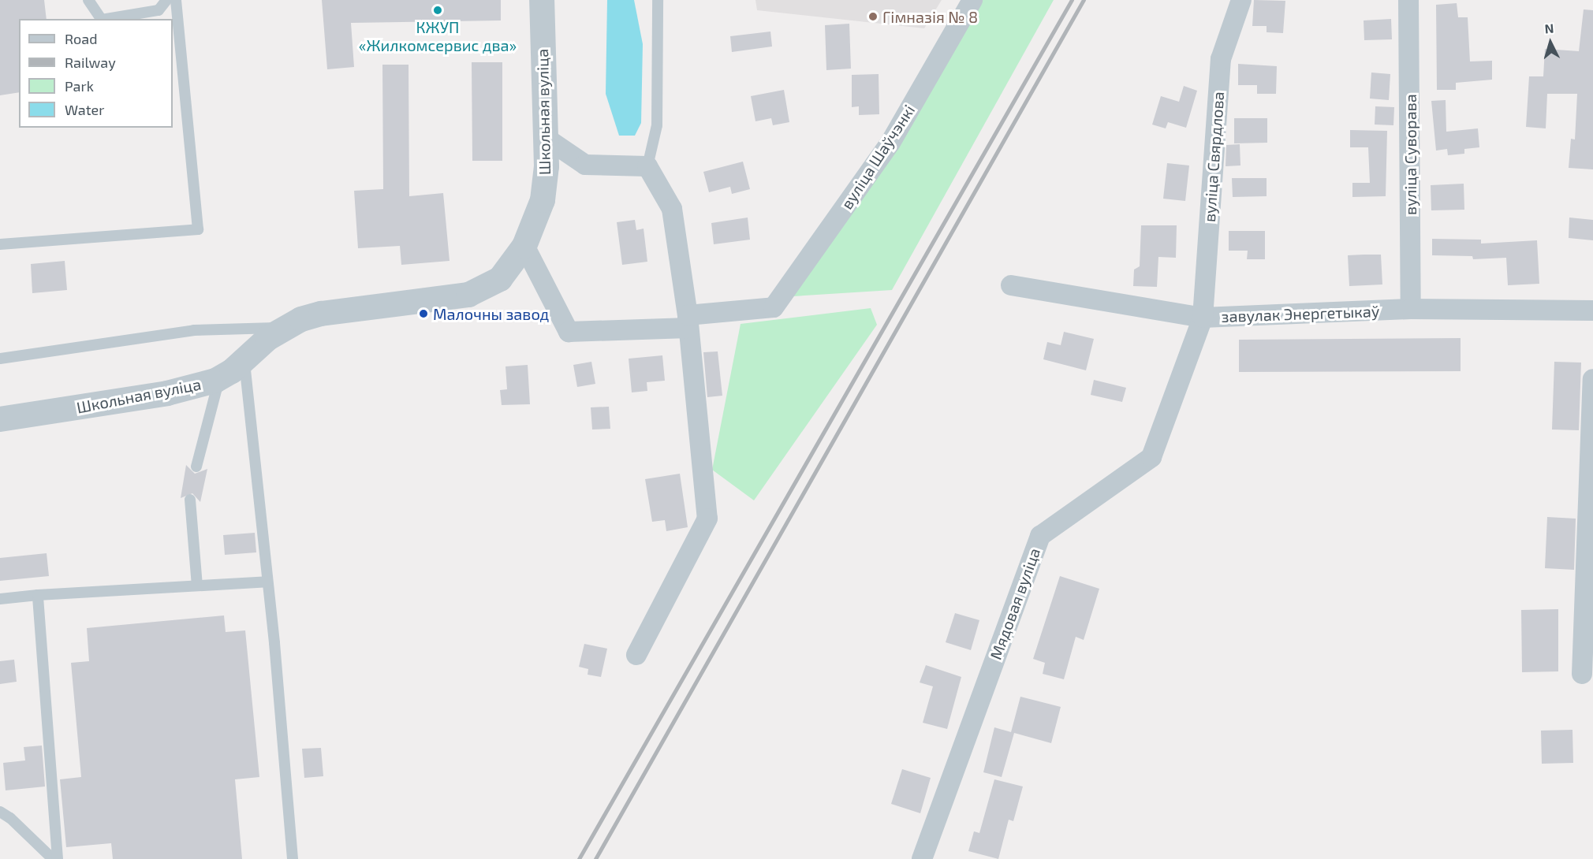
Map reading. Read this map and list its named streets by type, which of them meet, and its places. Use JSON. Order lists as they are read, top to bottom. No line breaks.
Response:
{"streets":{"street":["Школьная вуліца","вуліца Суворава","вуліца Шаўчэнкі","вуліца Свярдлова","завулак Энергетыкаў","Мядовая вуліца"]},"crossings":[["вуліца Суворава","завулак Энергетыкаў"],["вуліца Свярдлова","завулак Энергетыкаў"],["вуліца Свярдлова","Мядовая вуліца"],["завулак Энергетыкаў","Мядовая вуліца"]],"places":["КЖУП «Жилкомсервис два»","Гімназія № 8","Малочны завод"],"legend":["Road","Railway","Park","Water"],"north":"top"}
